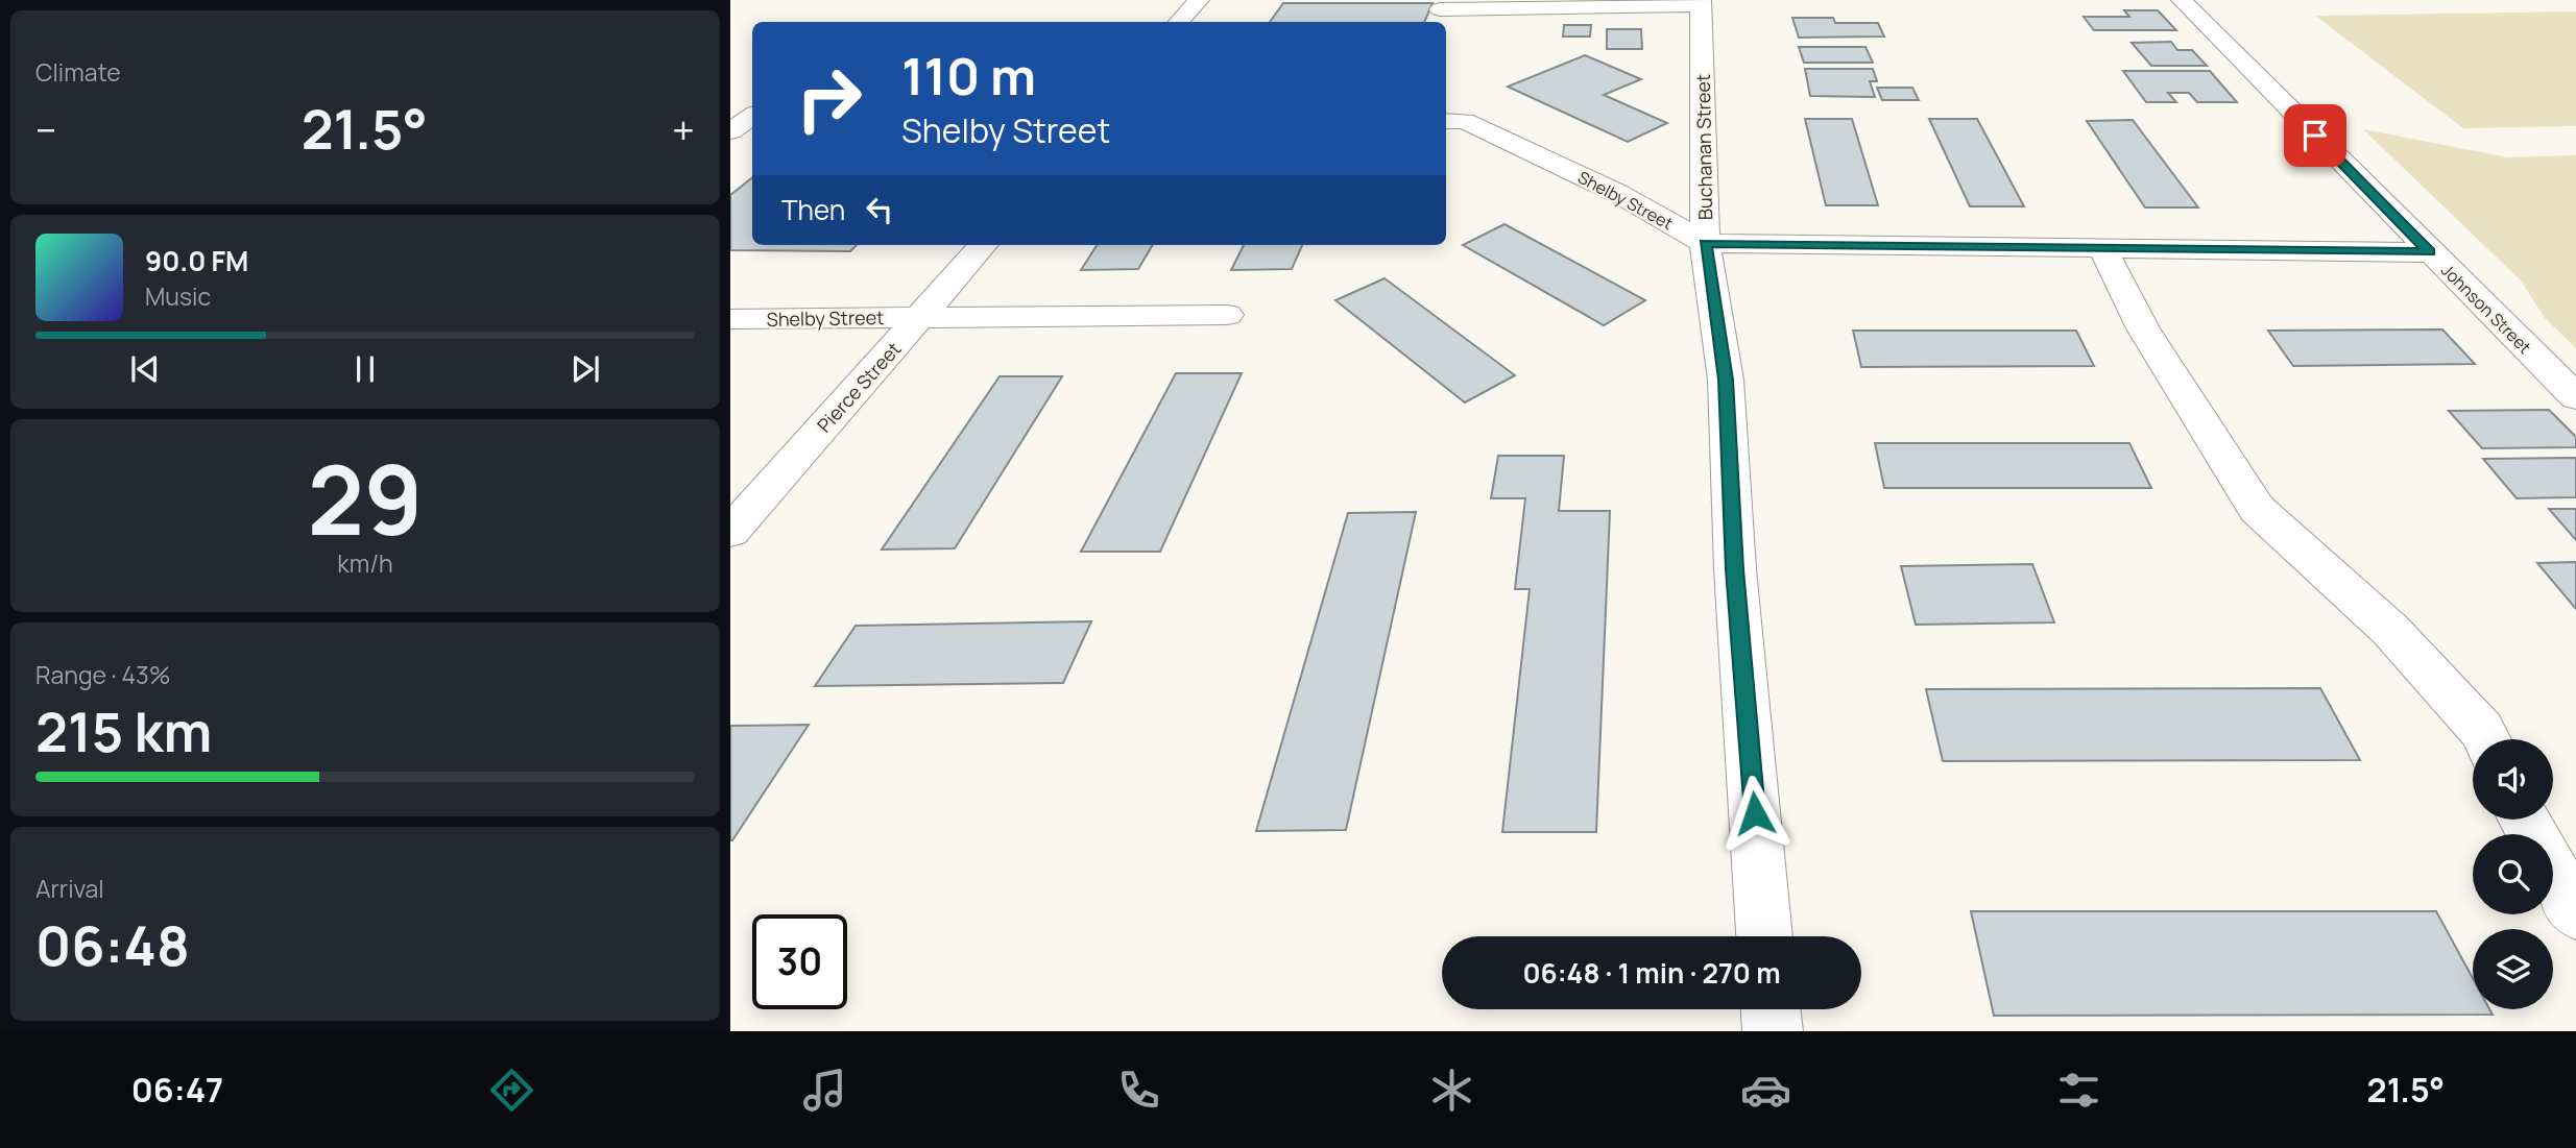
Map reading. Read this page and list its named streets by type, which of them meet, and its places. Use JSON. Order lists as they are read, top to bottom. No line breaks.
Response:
{"streets":{"street":["Buchanan Street","Shelby Street","Johnson Street","Pierce Street"]},"crossings":[["Buchanan Street","Shelby Street"],["Shelby Street","Johnson Street"],["Shelby Street","Pierce Street"]],"page":{"tile":["Climate",["29","km/h"],["Range · 43%","215 km"],["Arrival","06:48"]],"turn":["110 m","Shelby Street"],"heat":["−","21.5°","+"],"then":"Then","song":["90.0 FM","Music"],"limit":"30","trip":"06:48 · 1 min · 270 m","tabs":["06:47","21.5°"]}}
